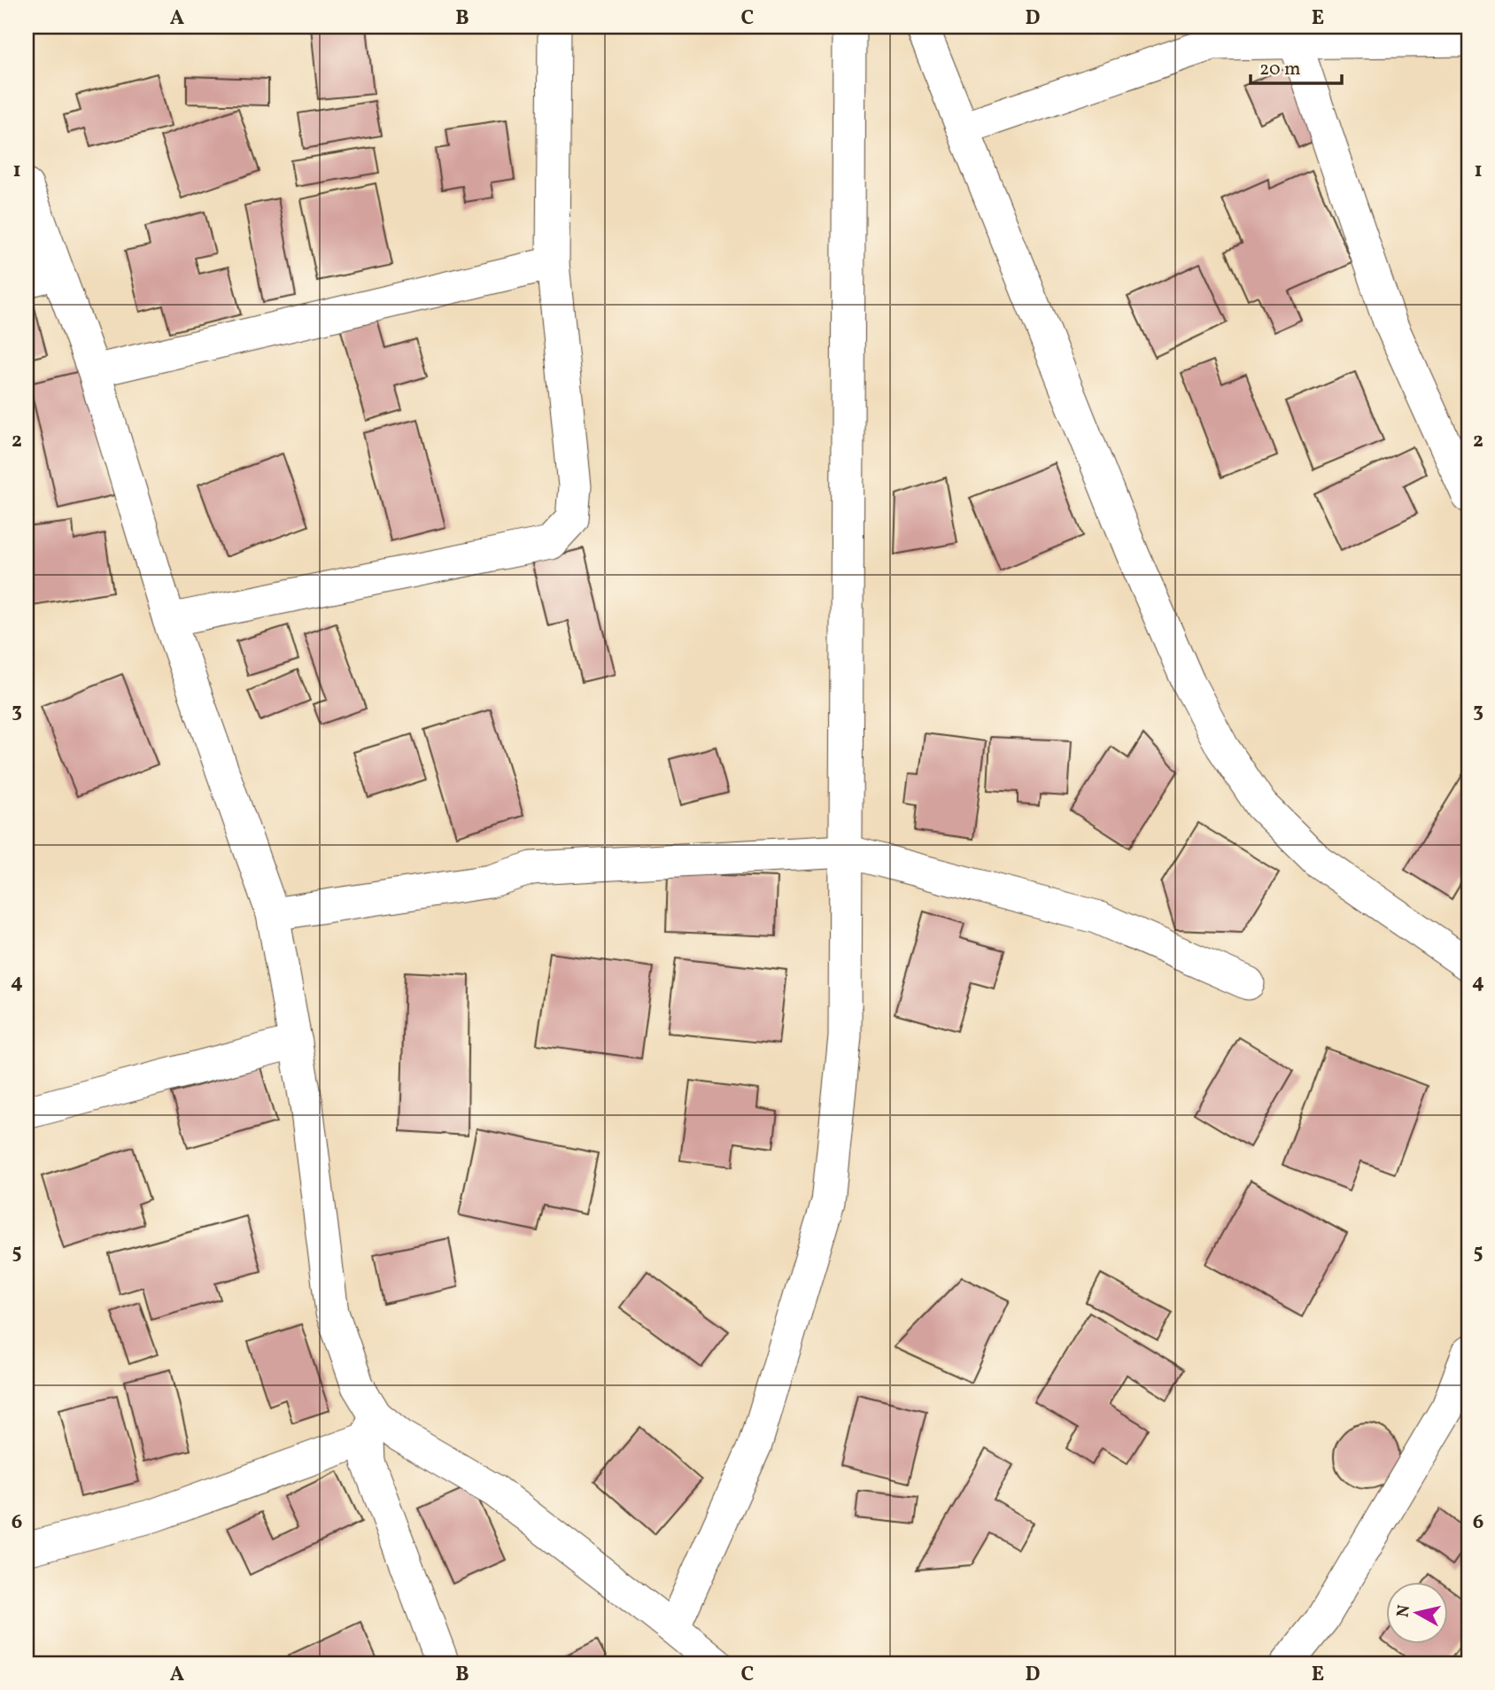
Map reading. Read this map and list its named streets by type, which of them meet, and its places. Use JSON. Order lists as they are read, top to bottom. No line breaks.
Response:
{"scale_bar":"20 m","north":"left","grid":{"columns":["A","B","C","D","E"],"rows":["1","2","3","4","5","6"]}}
